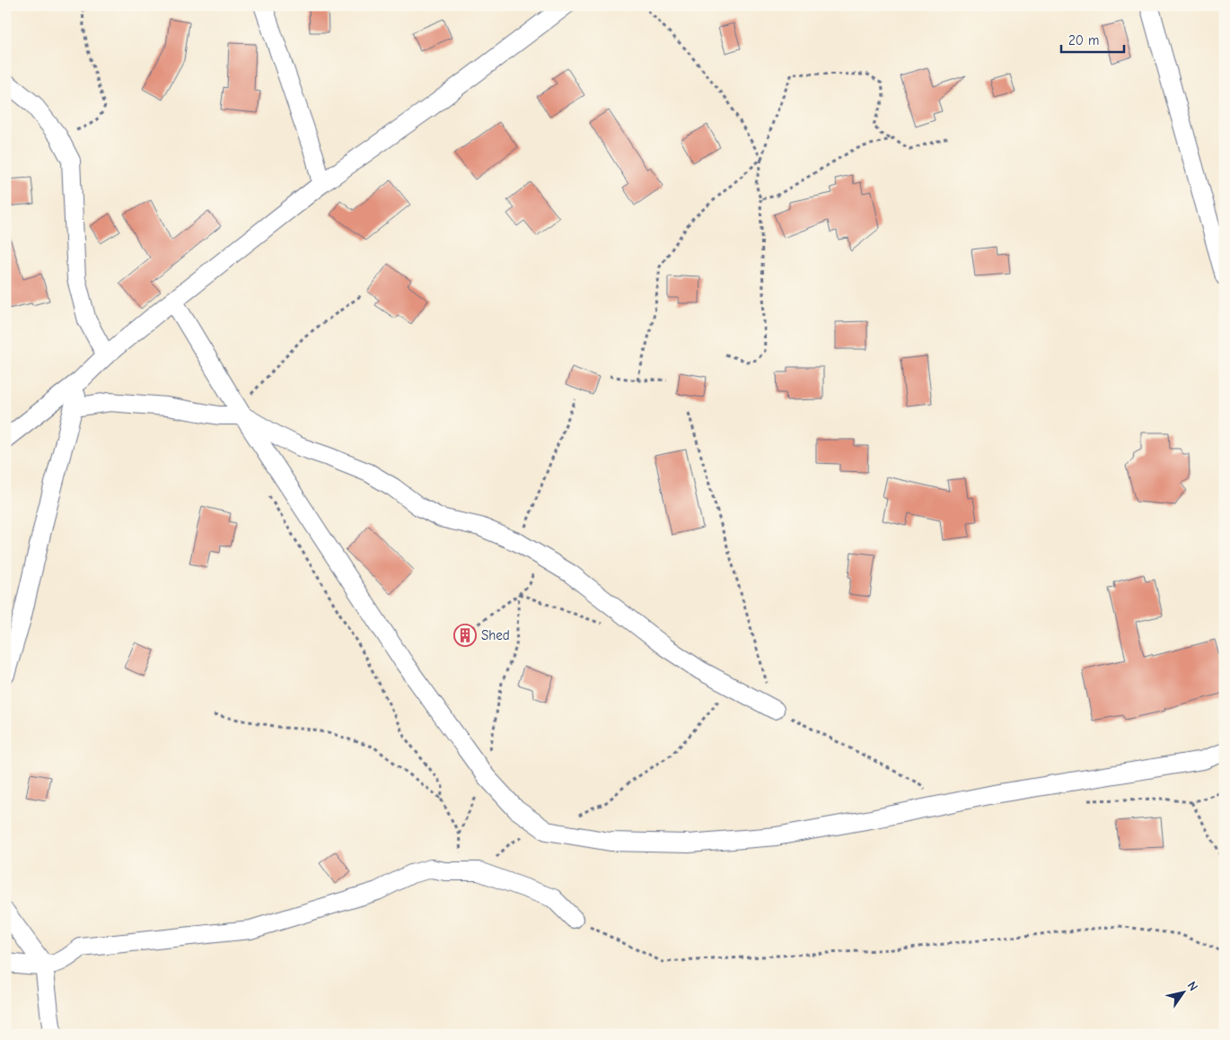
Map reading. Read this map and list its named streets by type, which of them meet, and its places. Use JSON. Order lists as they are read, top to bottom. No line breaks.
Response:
{"places":{"building":["Shed"]},"scale_bar":"20 m","north":"top right"}
